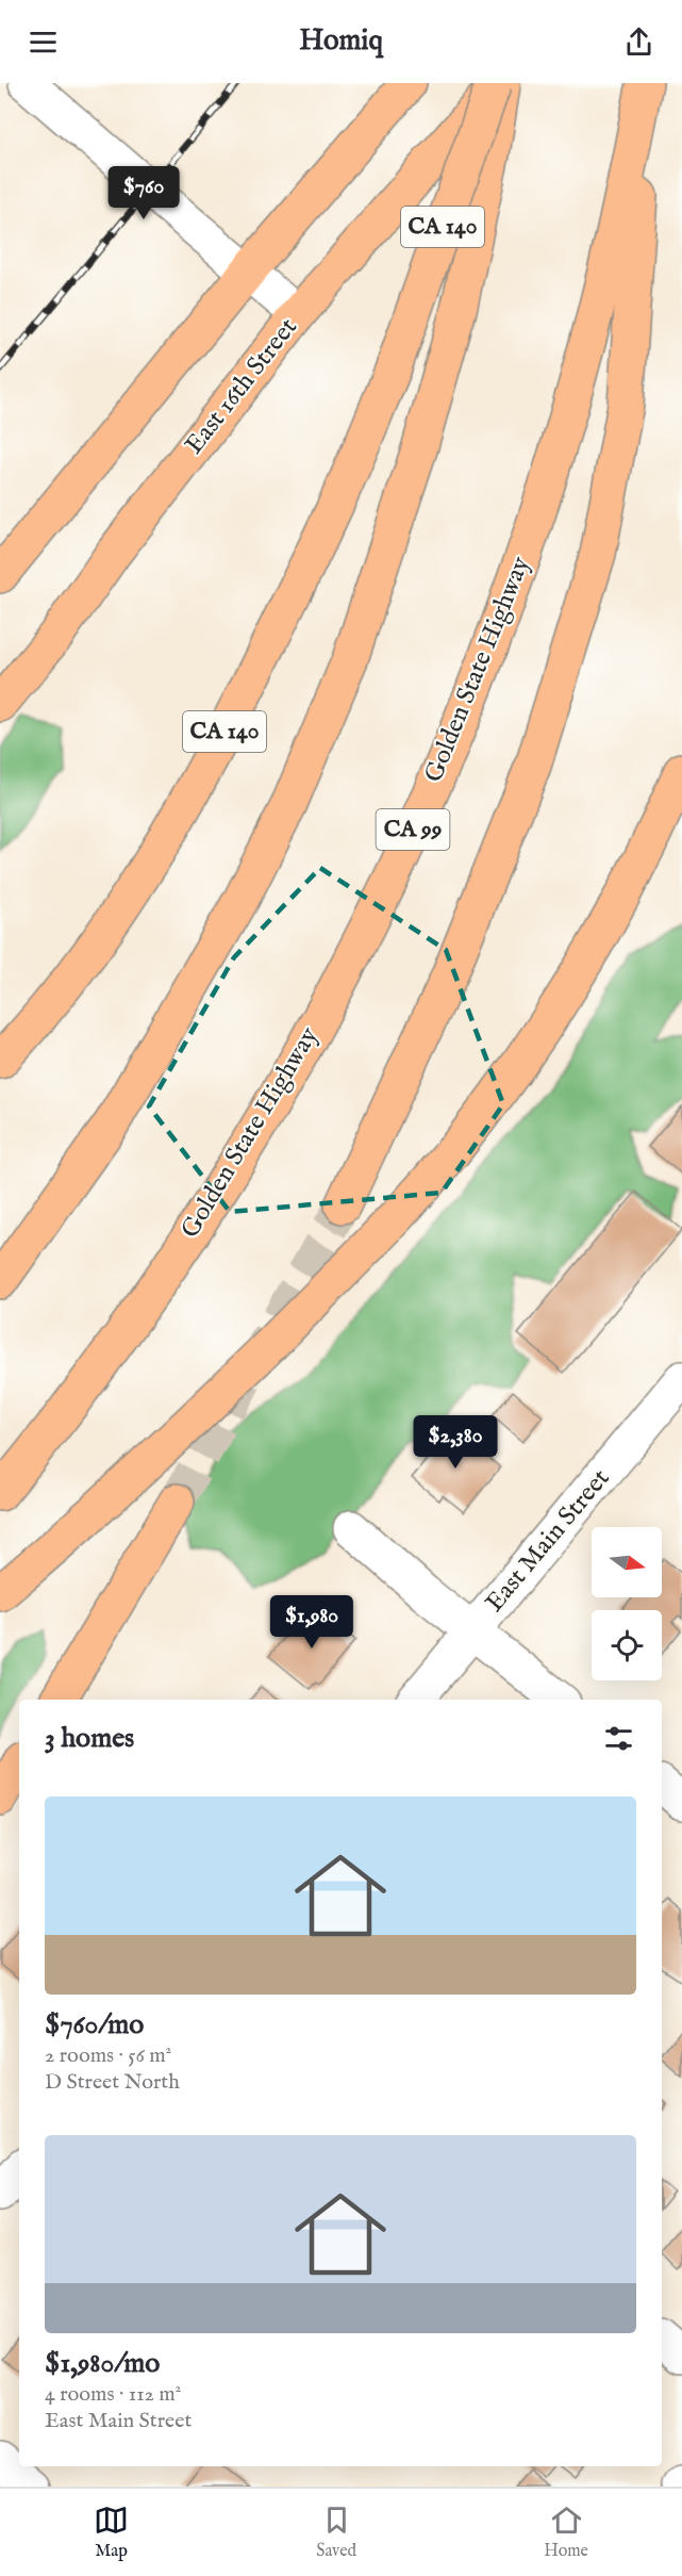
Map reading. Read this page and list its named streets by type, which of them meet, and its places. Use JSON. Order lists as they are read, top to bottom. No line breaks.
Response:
{"streets":{"main road":["CA 140","East 16th Street","Golden State Highway","CA 99"],"street":["East Main Street"]},"north":"right","page":{"header":"Homiq","price":["$760","$2,380","$1,980"],"heading":"3 homes","list":[{"name":"$760/mo","note":"2 rooms · 56 m² · D Street North"},{"name":"$1,980/mo","note":"4 rooms · 112 m² · East Main Street"}],"tabs":["Map","Saved","Home"]}}
